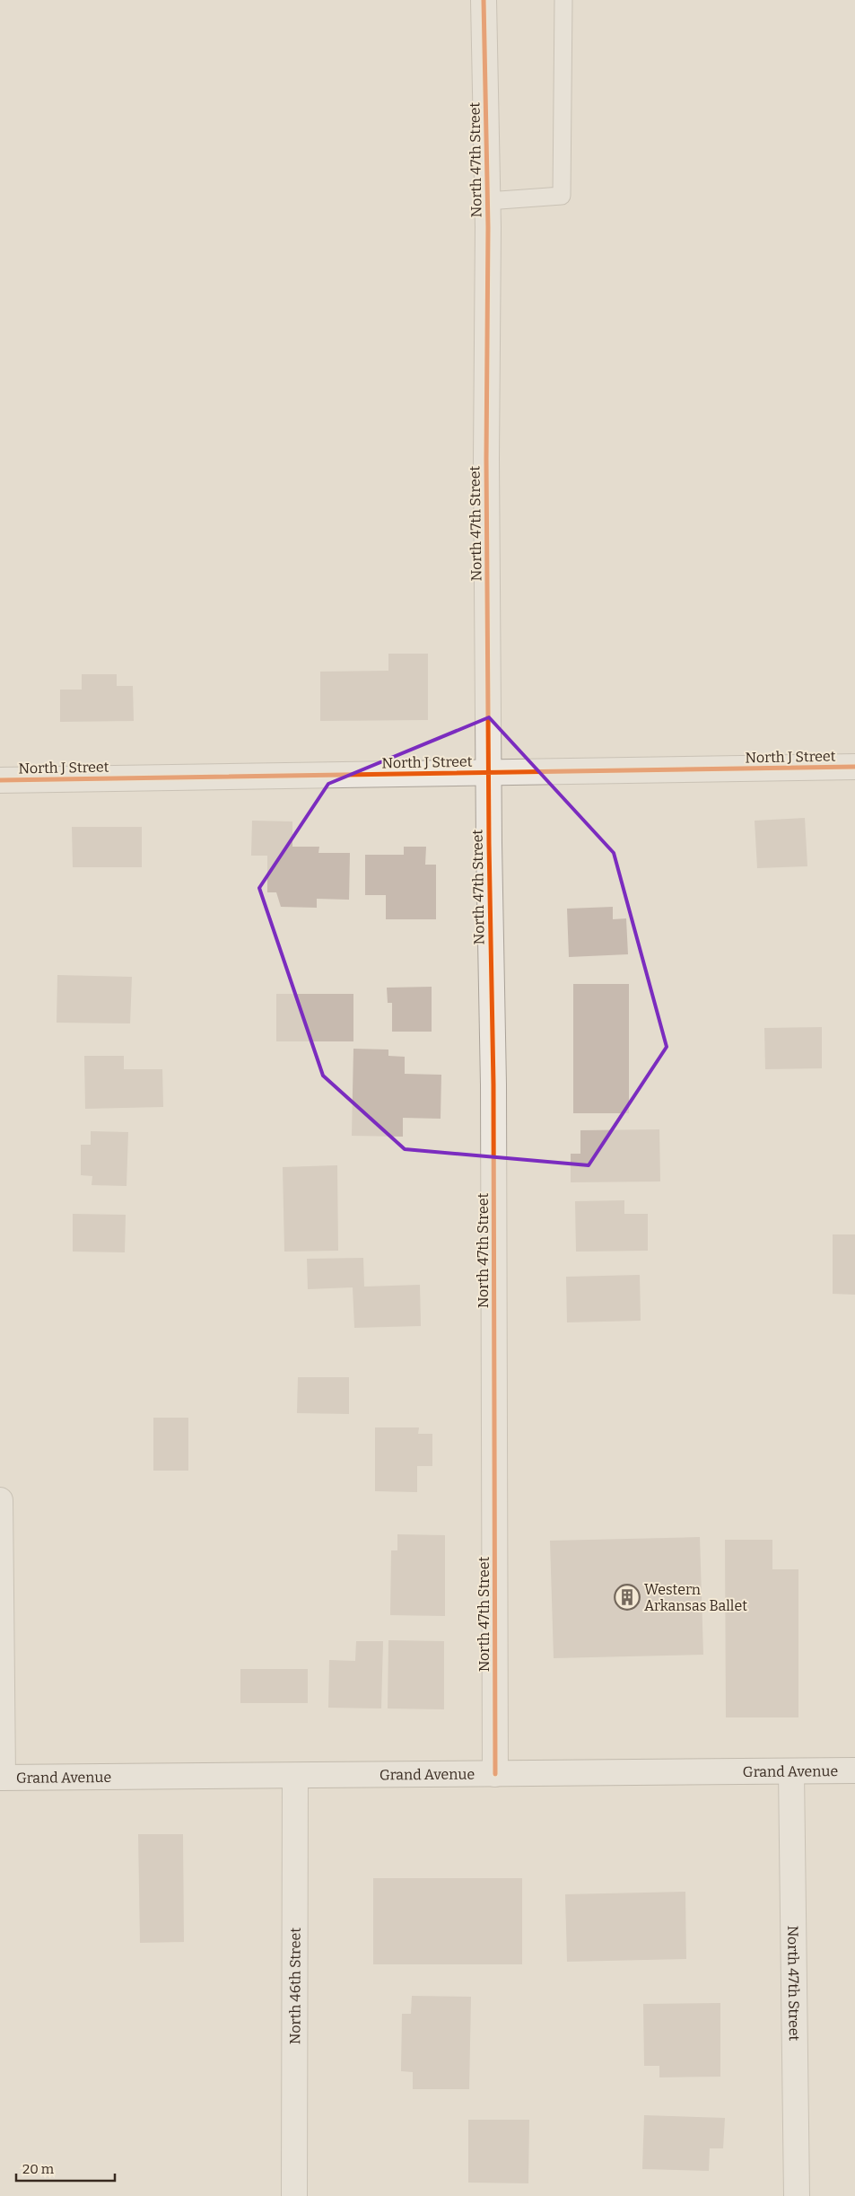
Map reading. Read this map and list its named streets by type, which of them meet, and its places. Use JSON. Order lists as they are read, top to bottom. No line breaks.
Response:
{"streets":{"street":["North 47th Street","North J Street","Grand Avenue","North 46th Street"]},"crossings":[["North 47th Street","North J Street"],["North 47th Street","Grand Avenue"],["Grand Avenue","North 46th Street"]],"places":{"building":["Western Arkansas Ballet"]},"scale_bar":"20 m"}
